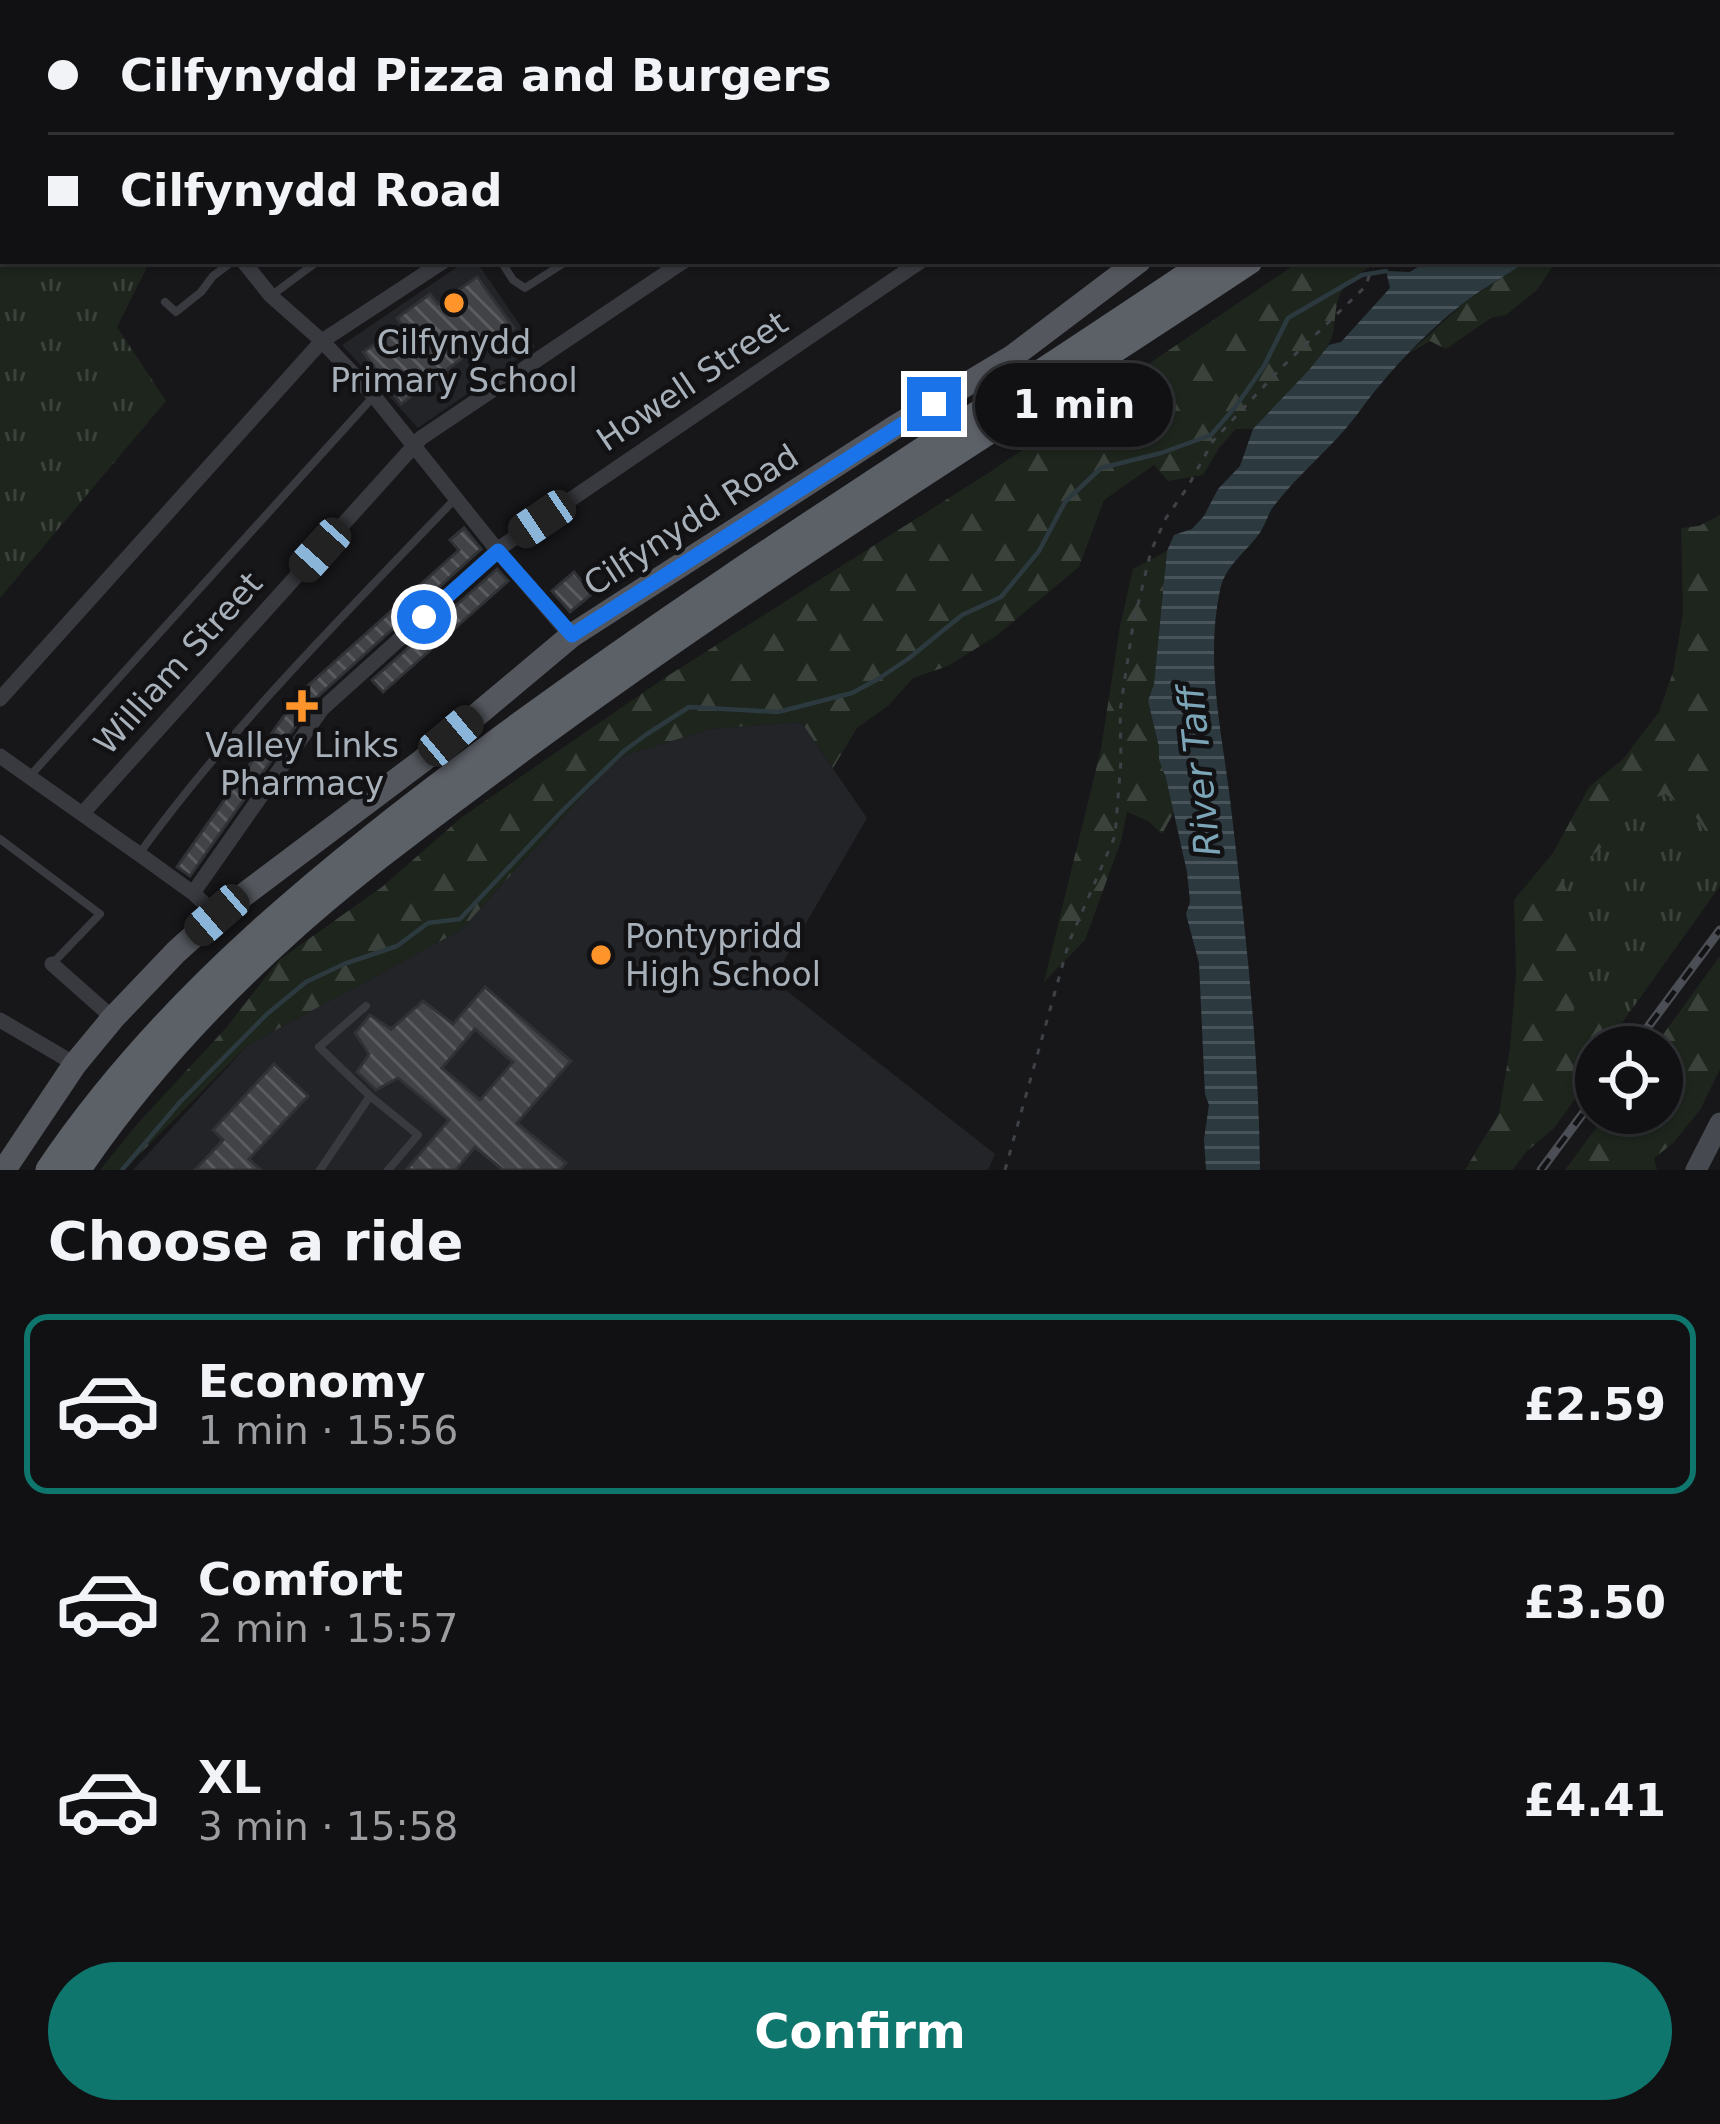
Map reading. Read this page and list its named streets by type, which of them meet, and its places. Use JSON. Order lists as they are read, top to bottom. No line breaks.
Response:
{"streets":{"main road":["Cilfynydd Road"],"street":["Howell Street","William Street"]},"water":["River Taff"],"places":{"other":["Cilfynydd Primary School","Pontypridd High School"],"health":["Valley Links Pharmacy"]},"page":{"banner":["Cilfynydd Pizza and Burgers","Cilfynydd Road"],"bubble":"1 min","heading":"Choose a ride","list":[{"name":"Economy","note":"1 min · 15:56","value":"£2.59"},{"name":"Comfort","note":"2 min · 15:57","value":"£3.50"},{"name":"XL","note":"3 min · 15:58","value":"£4.41"}],"buttons":"Confirm"}}
